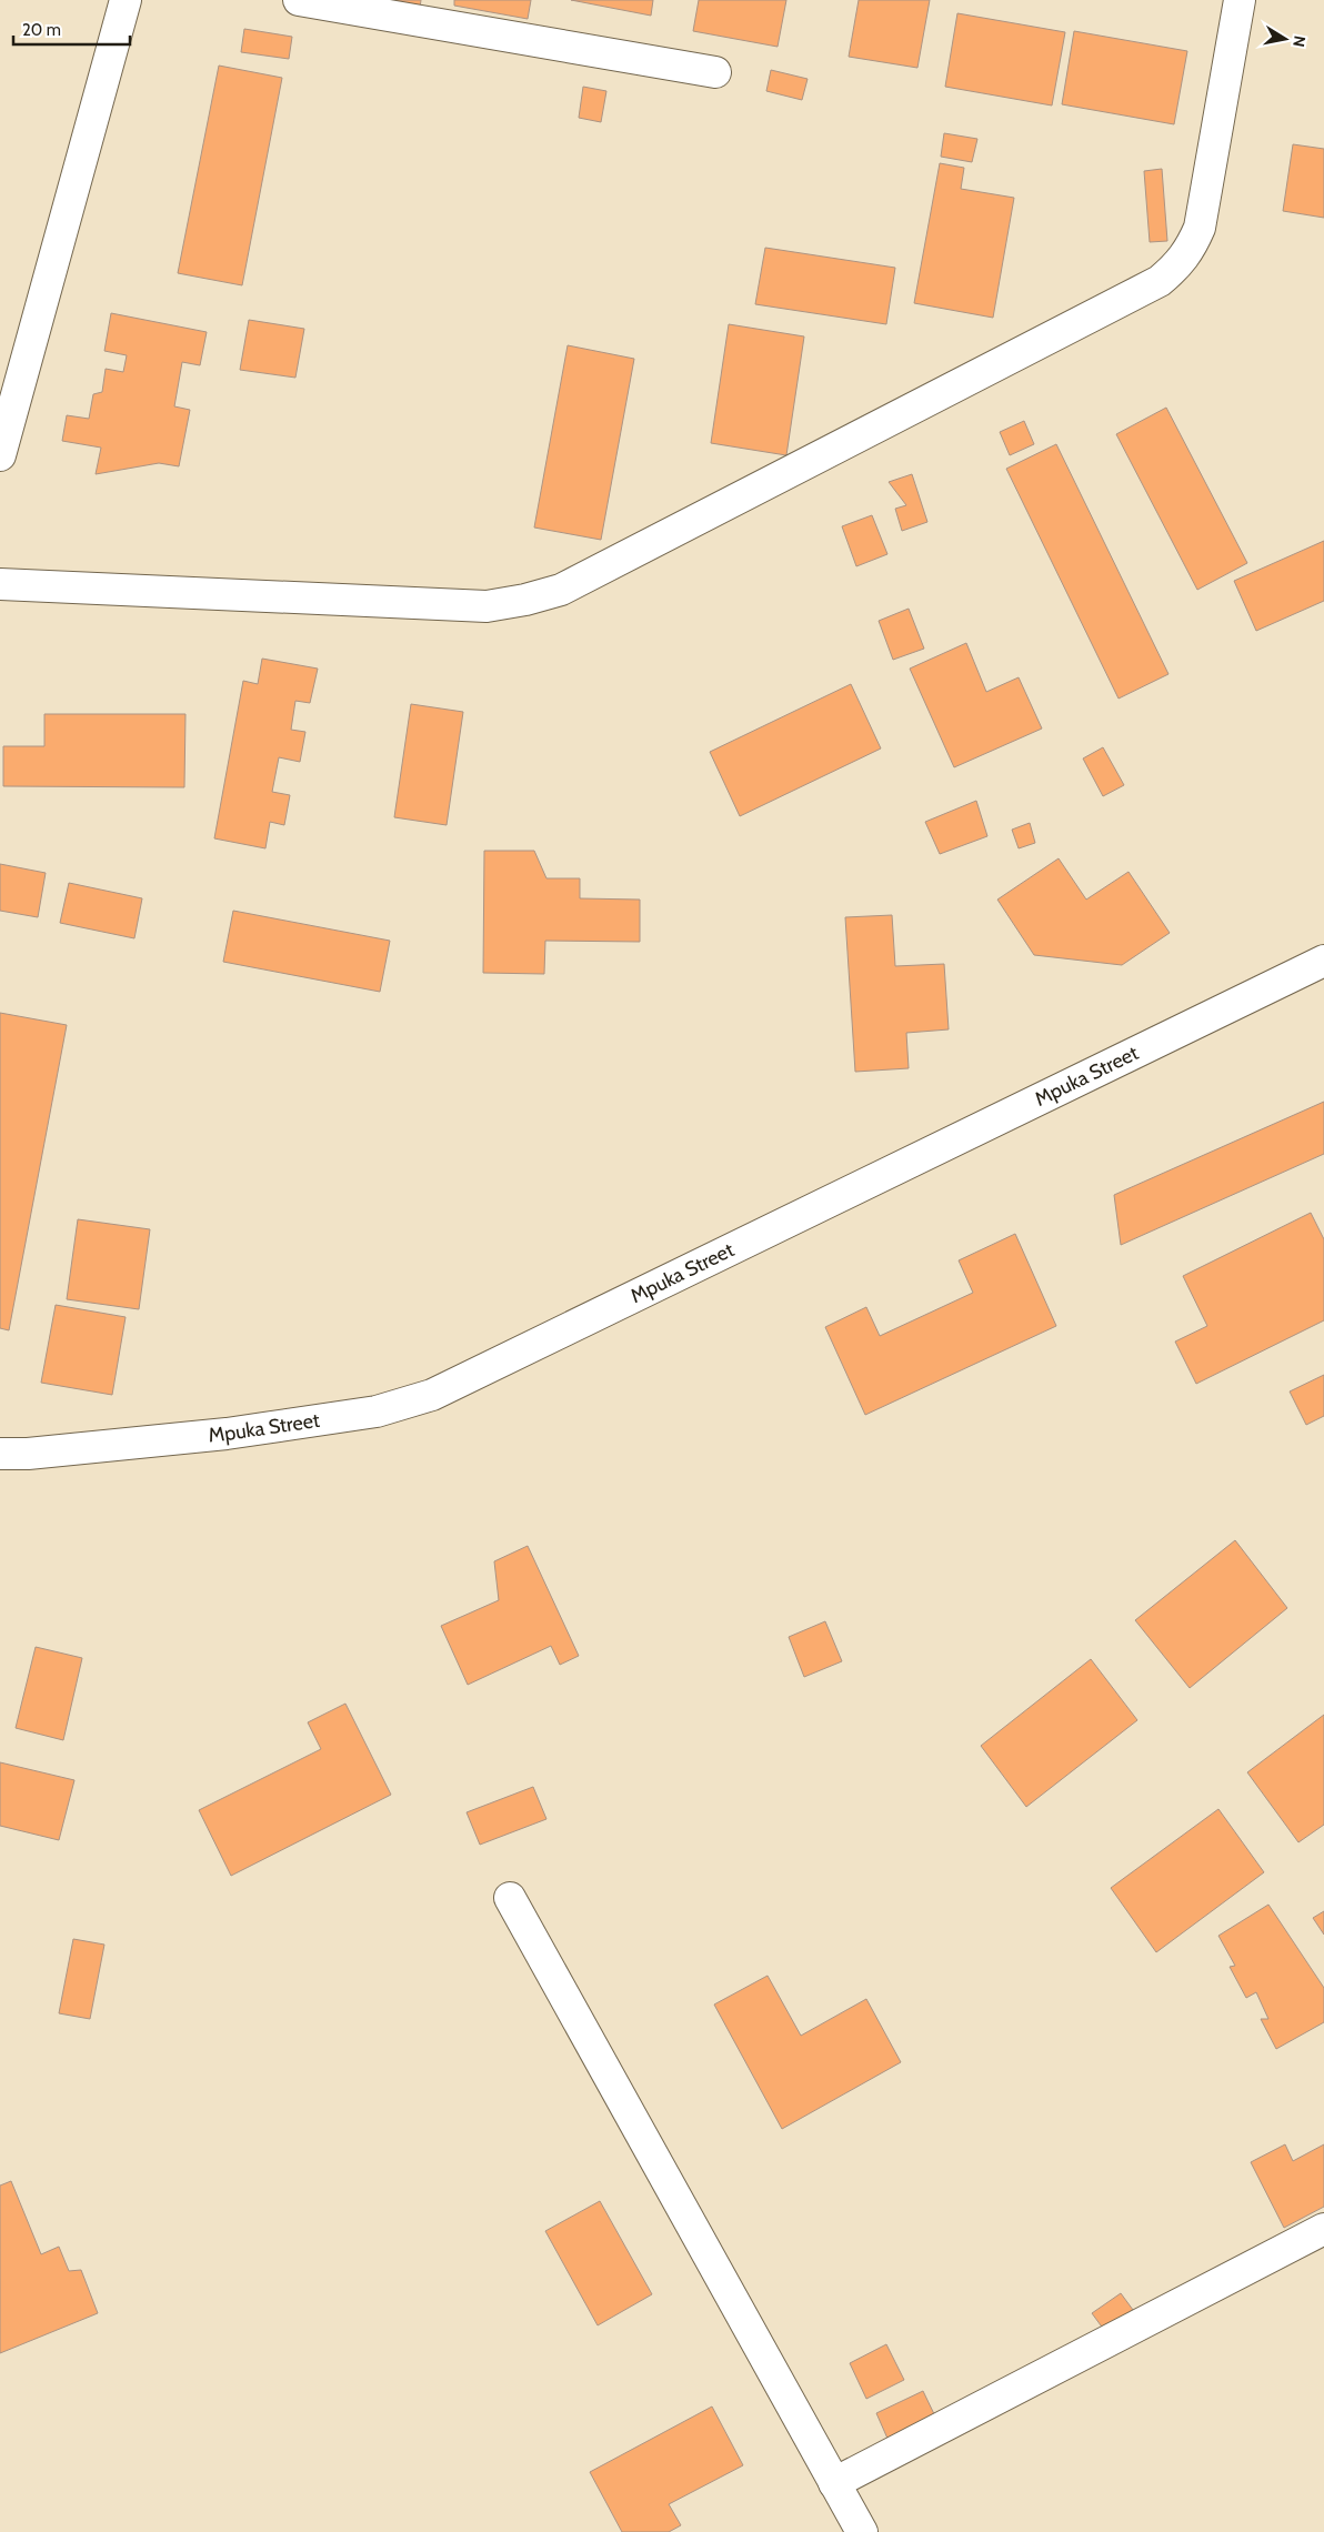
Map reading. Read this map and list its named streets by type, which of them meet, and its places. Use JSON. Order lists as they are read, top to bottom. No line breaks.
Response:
{"streets":{"street":["Mpuka Street"]},"scale_bar":"20 m","north":"right"}
